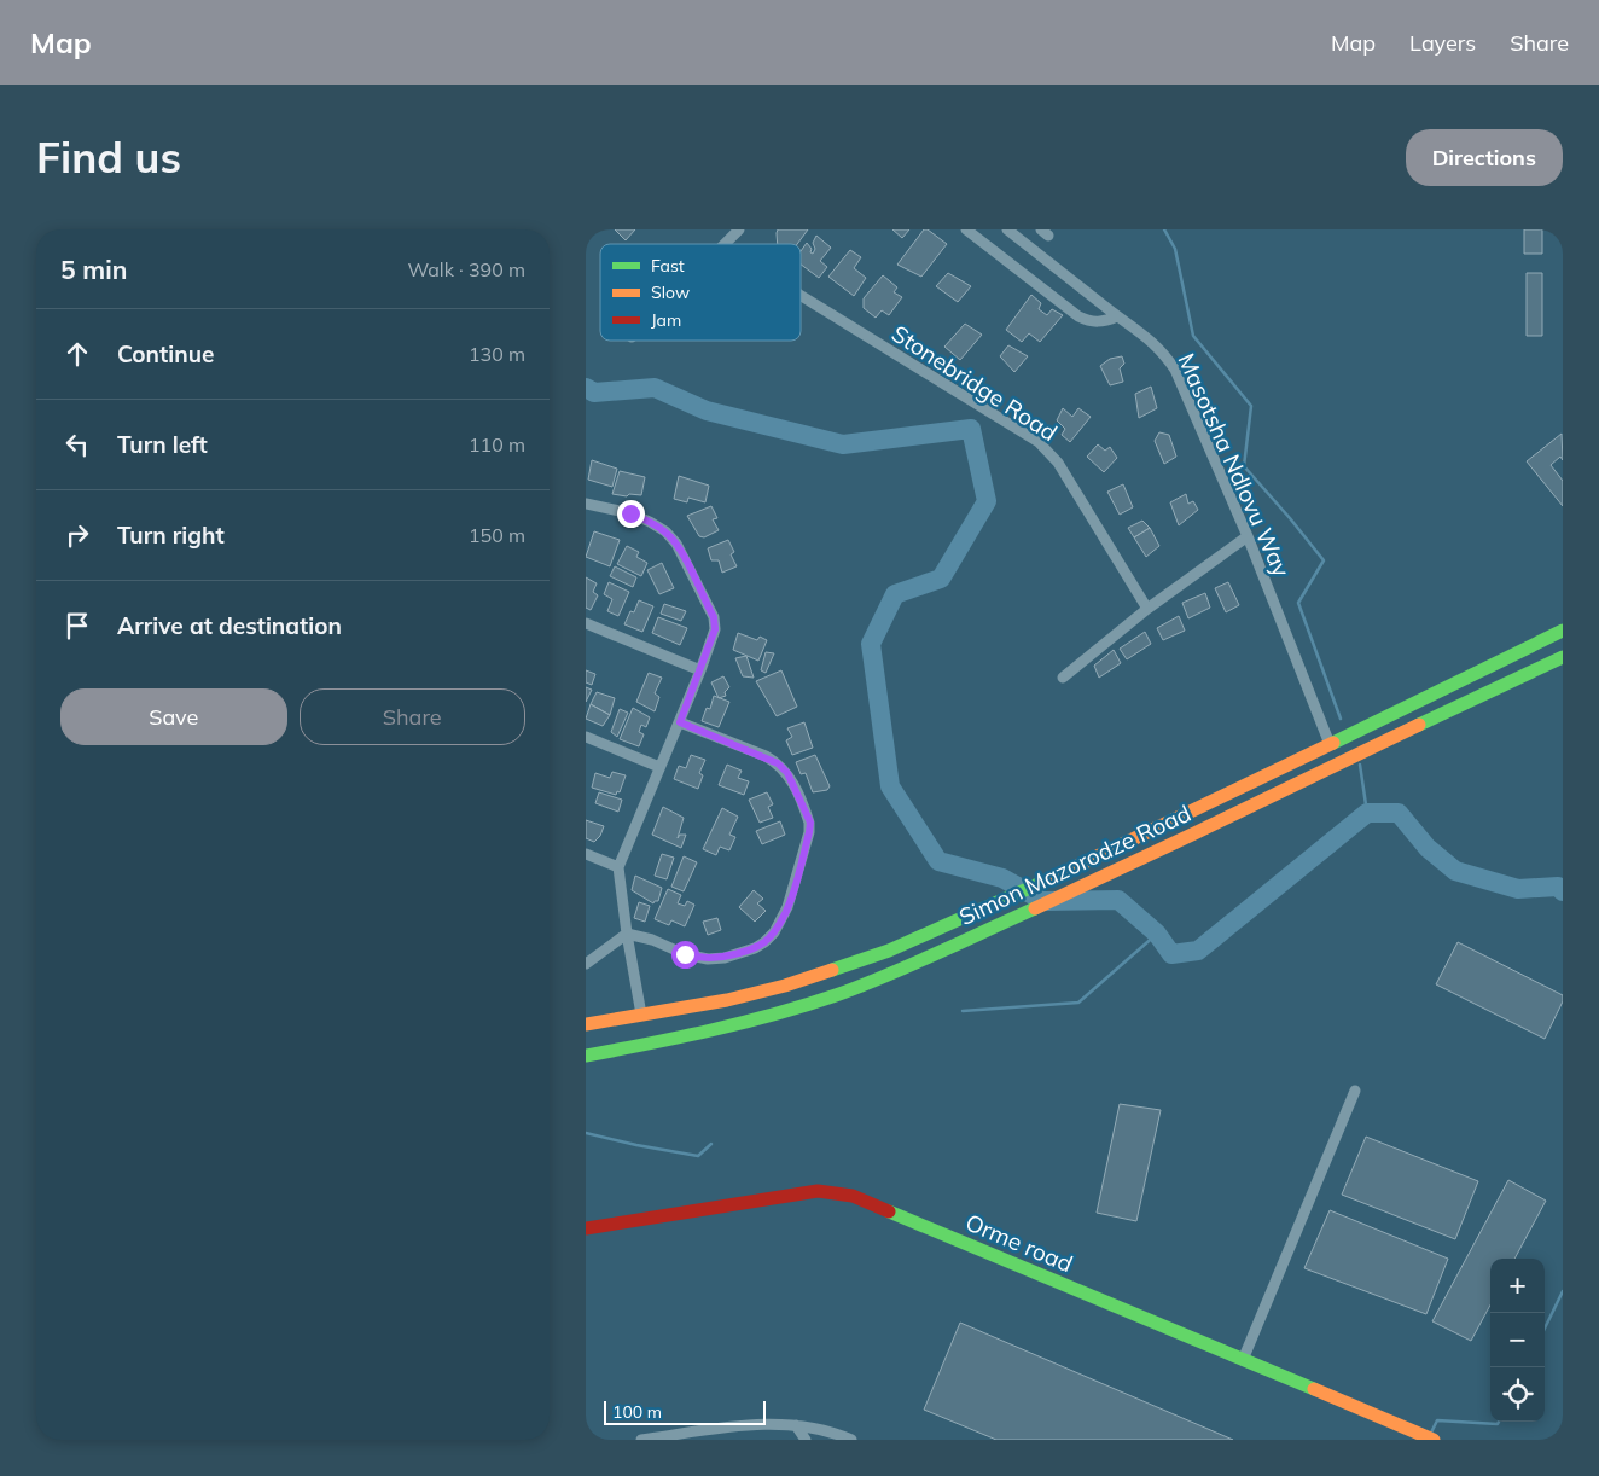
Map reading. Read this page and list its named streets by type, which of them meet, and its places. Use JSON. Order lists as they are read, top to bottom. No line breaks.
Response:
{"streets":{"main road":["Simon Mazorodze Road","Orme road"],"street":["Stonebridge Road","Masotsha Ndlovu Way"]},"crossings":[["Masotsha Ndlovu Way","Simon Mazorodze Road"]],"legend":["Fast","Slow","Jam"],"scale_bar":"100 m","page":{"header":"Map","nav":["Map","Layers","Share"],"buttons":["Directions",["Save","Share"]],"title":"Find us","heading":["5 min","Walk · 390 m"],"list":[["Continue","130 m"],["Turn left","110 m"],["Turn right","150 m"],"Arrive at destination"],"map_buttons":["+","−"],"scale":"100 m"}}
